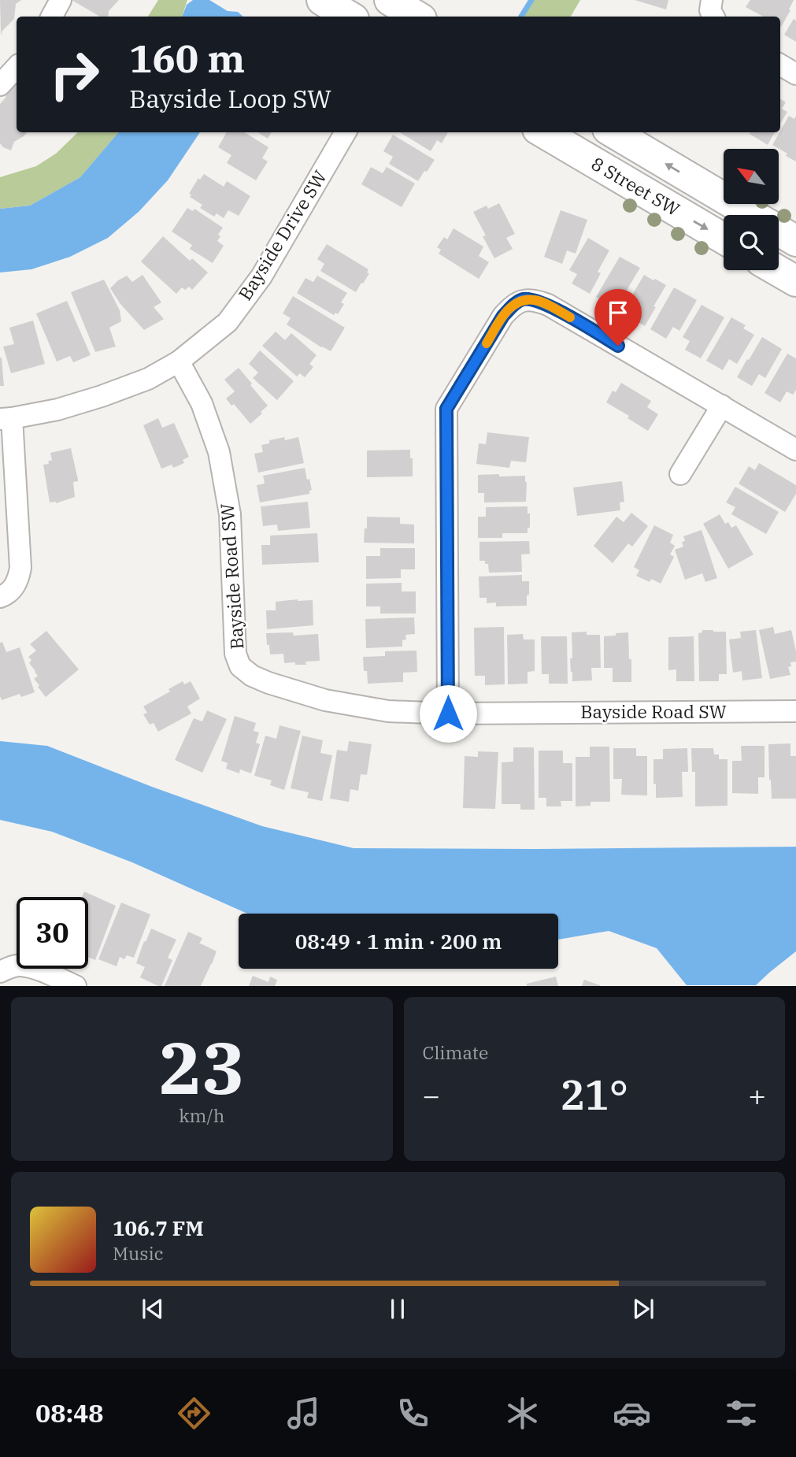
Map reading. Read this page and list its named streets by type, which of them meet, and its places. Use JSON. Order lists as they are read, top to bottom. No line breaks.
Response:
{"streets":{"main road":["8 Street SW"],"street":["Bayside Drive SW","Bayside Road SW"]},"crossings":[["Bayside Drive SW","Bayside Road SW"]],"north":"top left","page":{"turn":["160 m","Bayside Loop SW"],"limit":"30","trip":"08:49 · 1 min · 200 m","tile":[["23","km/h"],"Climate"],"heat":["−","21°","+"],"song":["106.7 FM","Music"],"tabs":"08:48"}}
